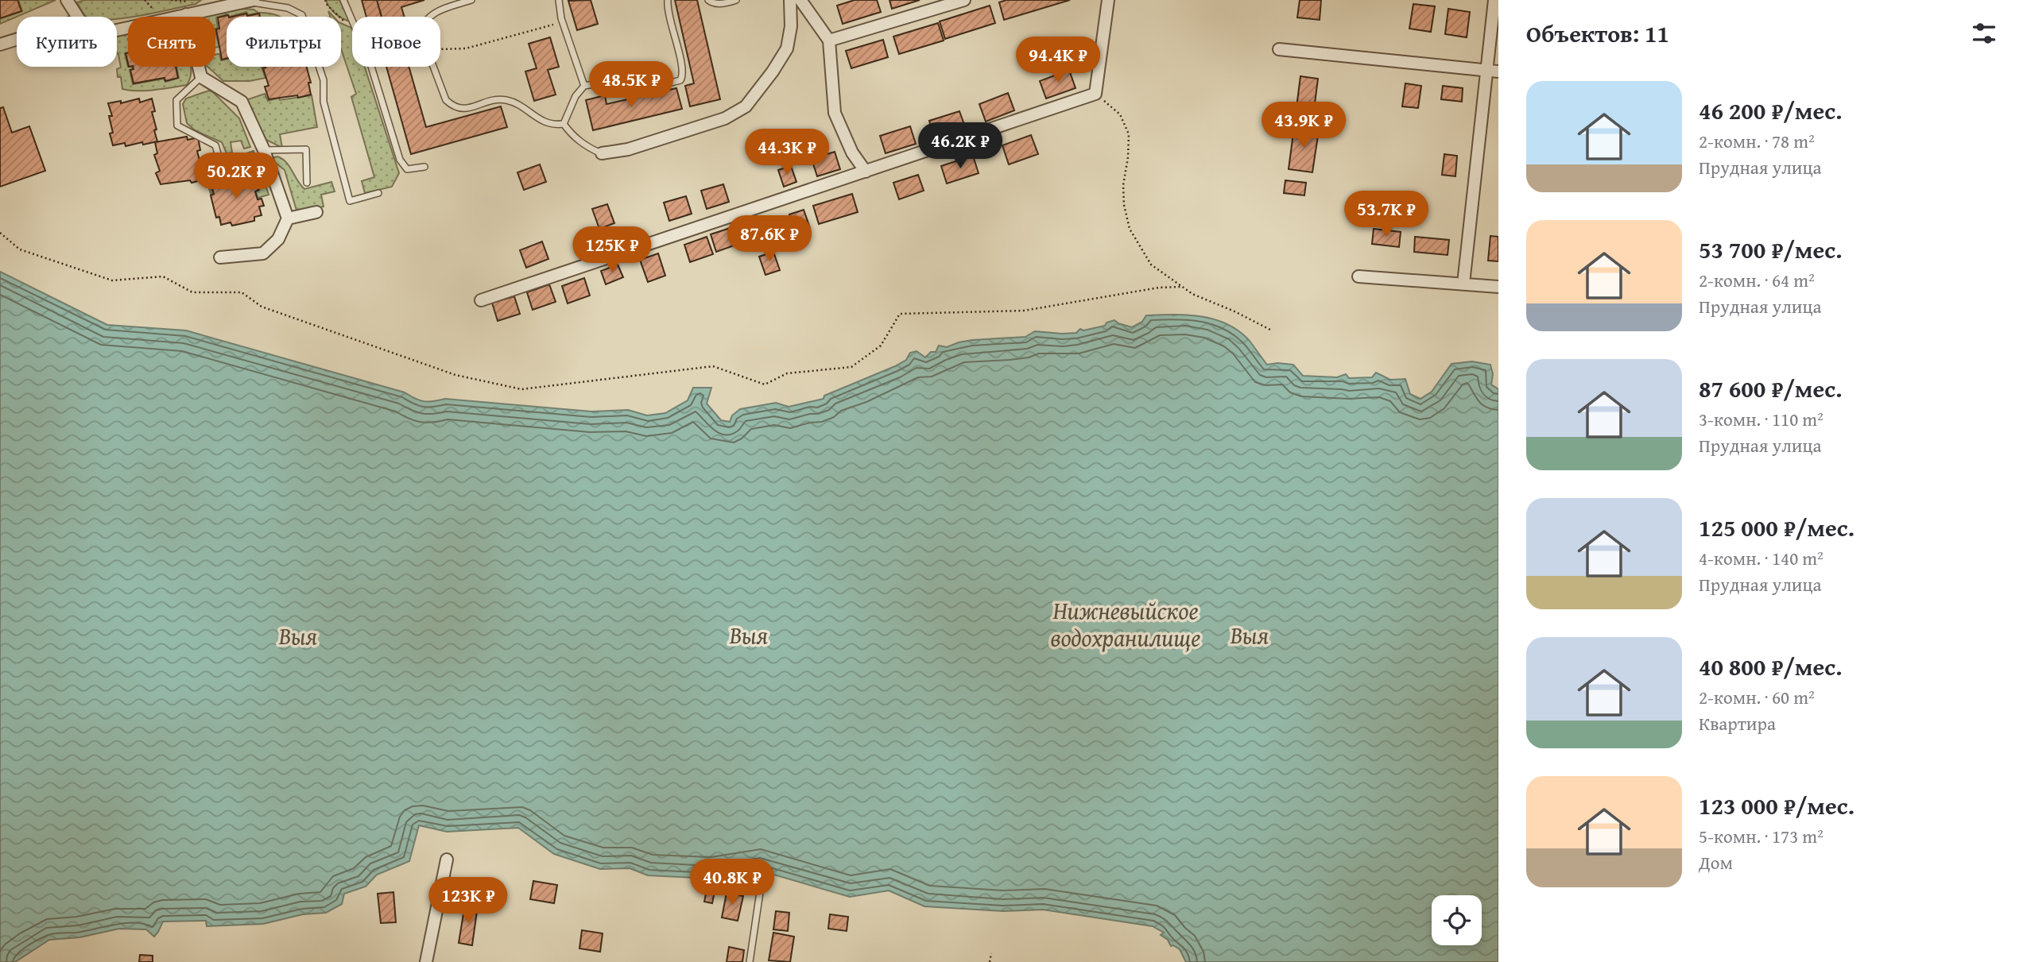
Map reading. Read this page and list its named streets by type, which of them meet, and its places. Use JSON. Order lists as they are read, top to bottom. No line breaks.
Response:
{"water":["Нижневыйское водохранилище","Выя"],"page":{"heading":"Объектов: 11","chip":["Купить","Снять","Фильтры","Новое"],"price":["94.4K ₽","48.5K ₽","43.9K ₽","46.2K ₽","44.3K ₽","50.2K ₽","53.7K ₽","87.6K ₽","125K ₽","40.8K ₽","123K ₽"],"list":[{"name":"46 200 ₽/мес.","note":"2-комн. · 78 m² · Прудная улица"},{"name":"53 700 ₽/мес.","note":"2-комн. · 64 m² · Прудная улица"},{"name":"87 600 ₽/мес.","note":"3-комн. · 110 m² · Прудная улица"},{"name":"125 000 ₽/мес.","note":"4-комн. · 140 m² · Прудная улица"},{"name":"40 800 ₽/мес.","note":"2-комн. · 60 m² · Квартира"},{"name":"123 000 ₽/мес.","note":"5-комн. · 173 m² · Дом"}]}}
